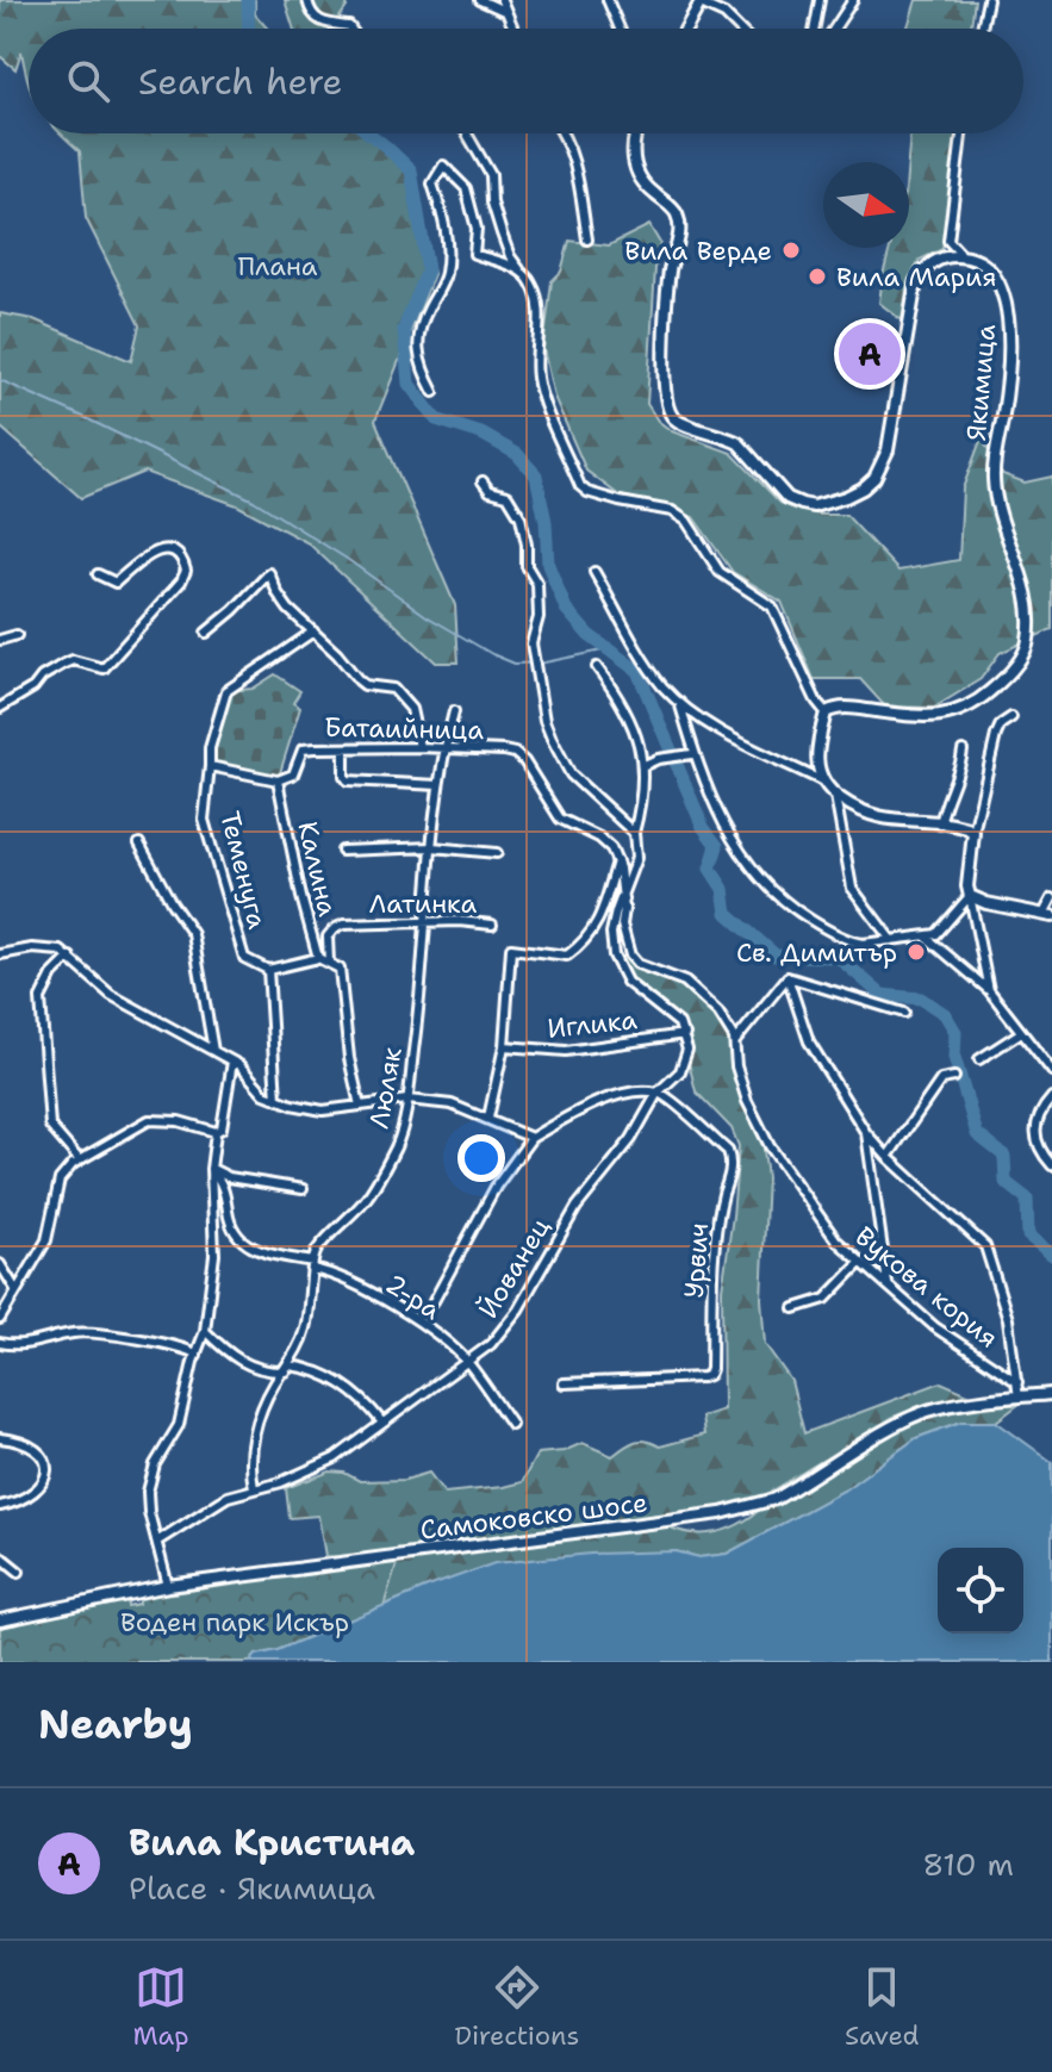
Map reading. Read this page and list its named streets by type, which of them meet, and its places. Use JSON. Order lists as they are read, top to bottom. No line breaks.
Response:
{"streets":{"street":["Якимица","Батаийница","Калина","Теменуга","Латинка","Иглика","Люляк","Урвич","Йованец","Вукова кория","2-ра","Самоковско шосе"]},"crossings":[["Батаийница","Калина"],["Батаийница","Теменуга"],["Батаийница","Люляк"],["Калина","Теменуга"],["Латинка","Люляк"],["Иглика","Йованец"],["Люляк","2-ра"],["Урвич","Йованец"],["Йованец","2-ра"]],"parks":["Плана","Воден парк Искър"],"places":["Вила Верде","Вила Мария","Св. Димитър"],"north":"right","page":{"search":"Search here","pins":"A","heading":"Nearby","list":[{"mark":"A","name":"Вила Кристина","note":"Place · Якимица","value":"810 m"}],"nav":["Map","Directions","Saved"]}}
